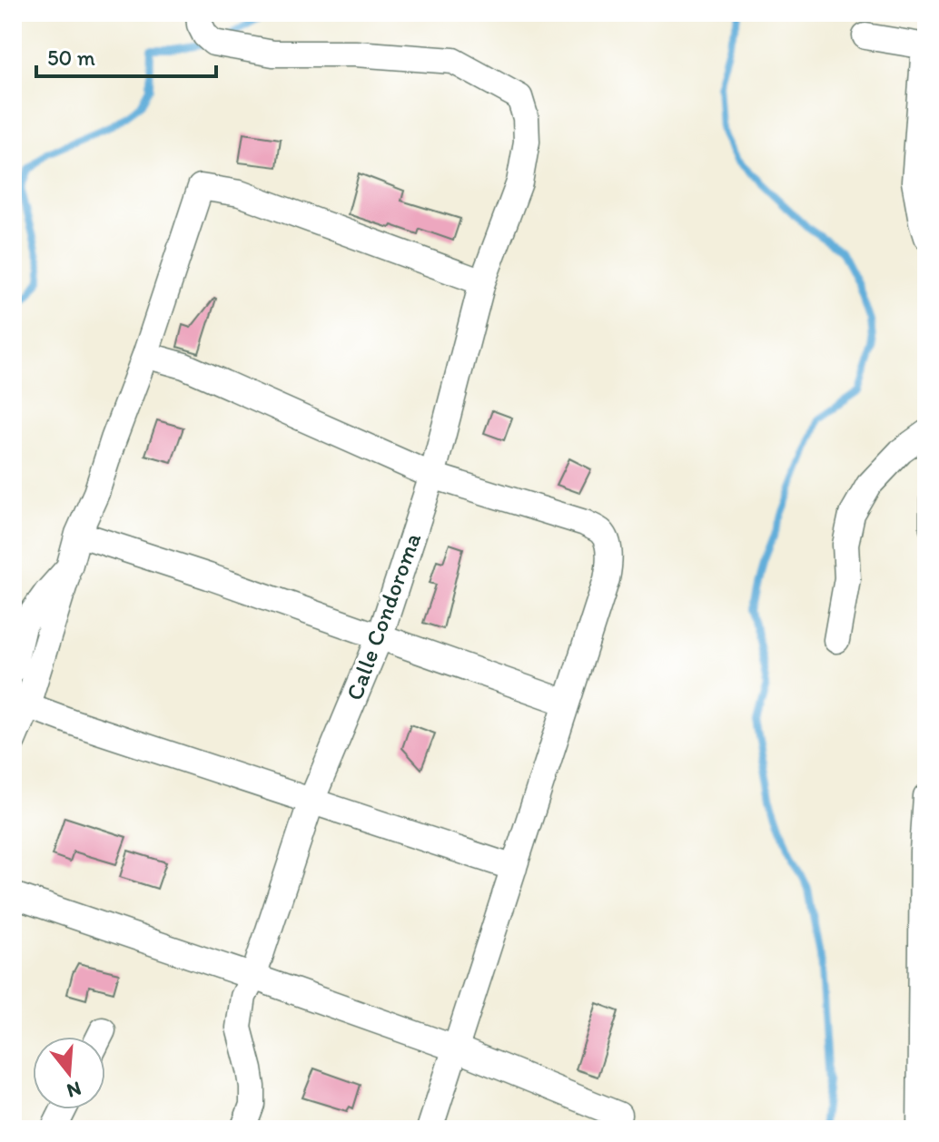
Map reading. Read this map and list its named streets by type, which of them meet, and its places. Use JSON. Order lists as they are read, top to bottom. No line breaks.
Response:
{"streets":{"street":["Calle Condoroma"]},"scale_bar":"50 m","north":"bottom"}
